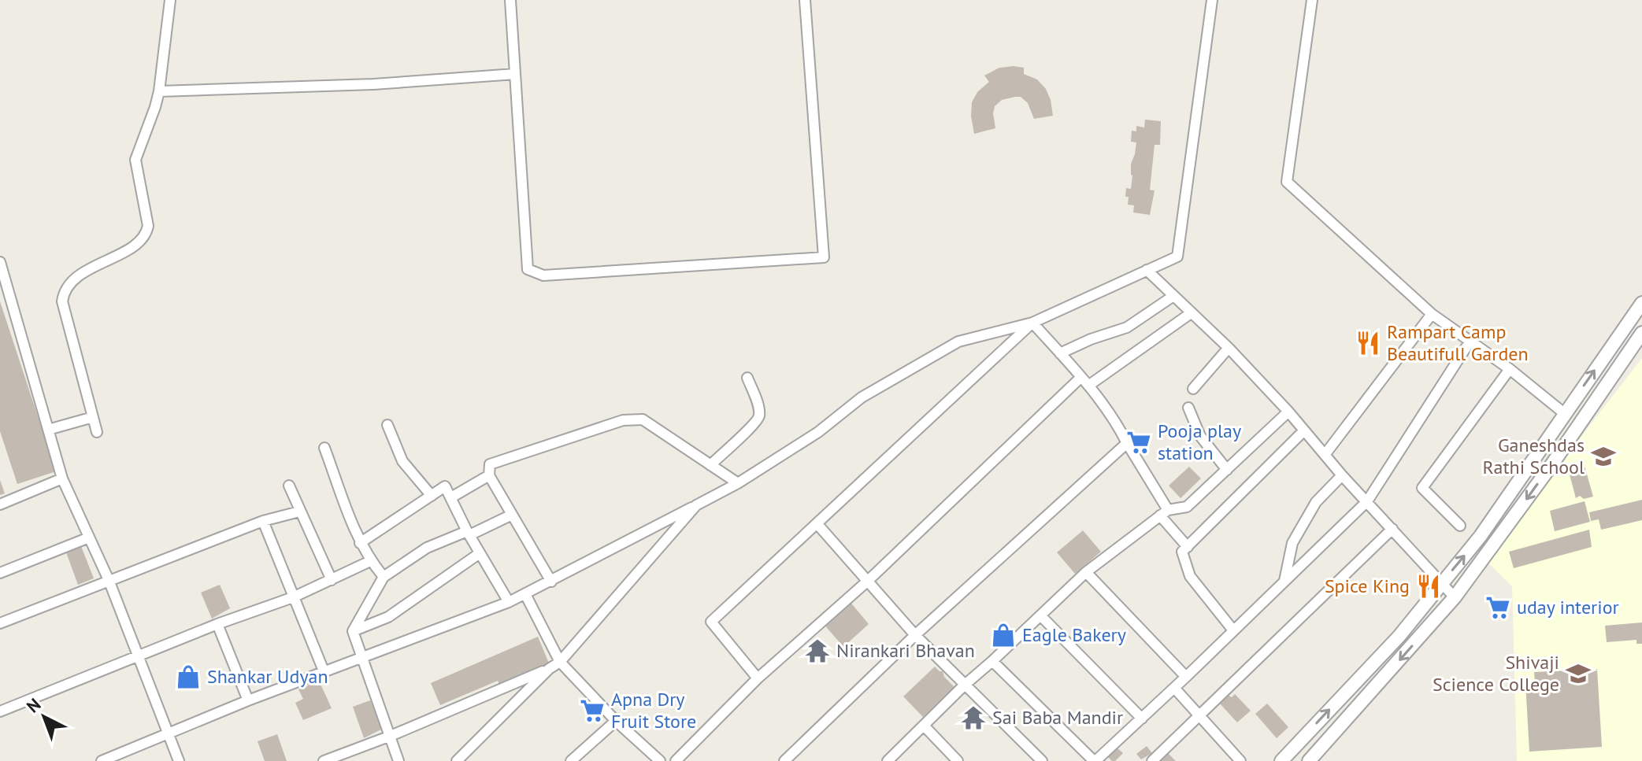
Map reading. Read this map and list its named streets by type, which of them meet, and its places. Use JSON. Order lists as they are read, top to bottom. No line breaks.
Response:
{"places":{"restaurant":["Rampart Camp Beautifull Garden","Spice King"],"supermarket":["Pooja play station","uday interior","Apna Dry Fruit Store"],"school or university":["Ganeshdas Rathi School","Shivaji Science College"],"shop":["Eagle Bakery","Shankar Udyan"],"temple":["Nirankari Bhavan","Sai Baba Mandir"]},"north":"top left"}
